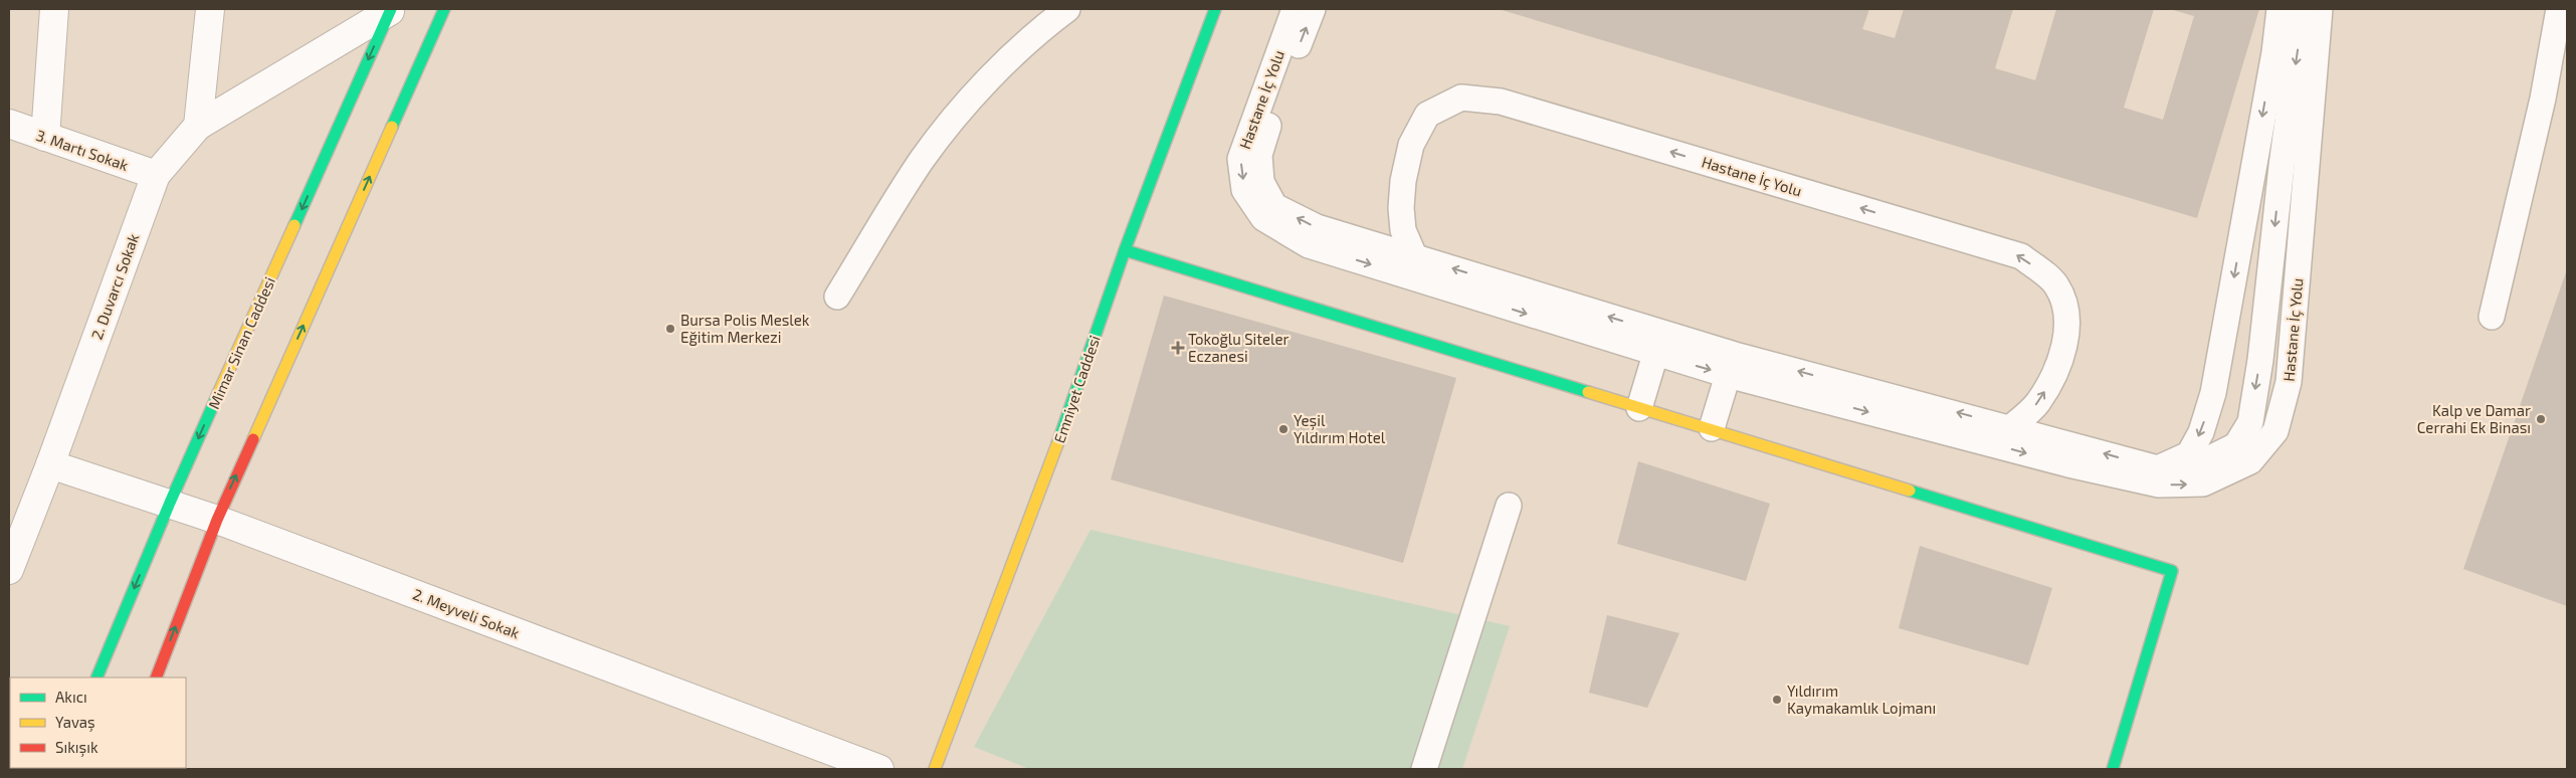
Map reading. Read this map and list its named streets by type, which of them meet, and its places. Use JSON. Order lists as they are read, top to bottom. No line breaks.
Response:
{"streets":{"main road":["Mimar Sinan Caddesi","Emniyet Caddesi"],"street":["3. Martı Sokak","2. Duvarcı Sokak","2. Meyveli Sokak"],"lane":["Hastane İç Yolu"]},"crossings":[["3. Martı Sokak","2. Duvarcı Sokak"],["2. Duvarcı Sokak","Mimar Sinan Caddesi"],["2. Duvarcı Sokak","2. Meyveli Sokak"],["Mimar Sinan Caddesi","2. Meyveli Sokak"]],"places":{"other":["Bursa Polis Meslek Eğitim Merkezi","Kalp ve Damar Cerrahi Ek Binası","Yeşil Yıldırım Hotel","Yıldırım Kaymakamlık Lojmanı"],"health":["Tokoğlu Siteler Eczanesi"]},"legend":["Akıcı","Yavaş","Sıkışık"]}
